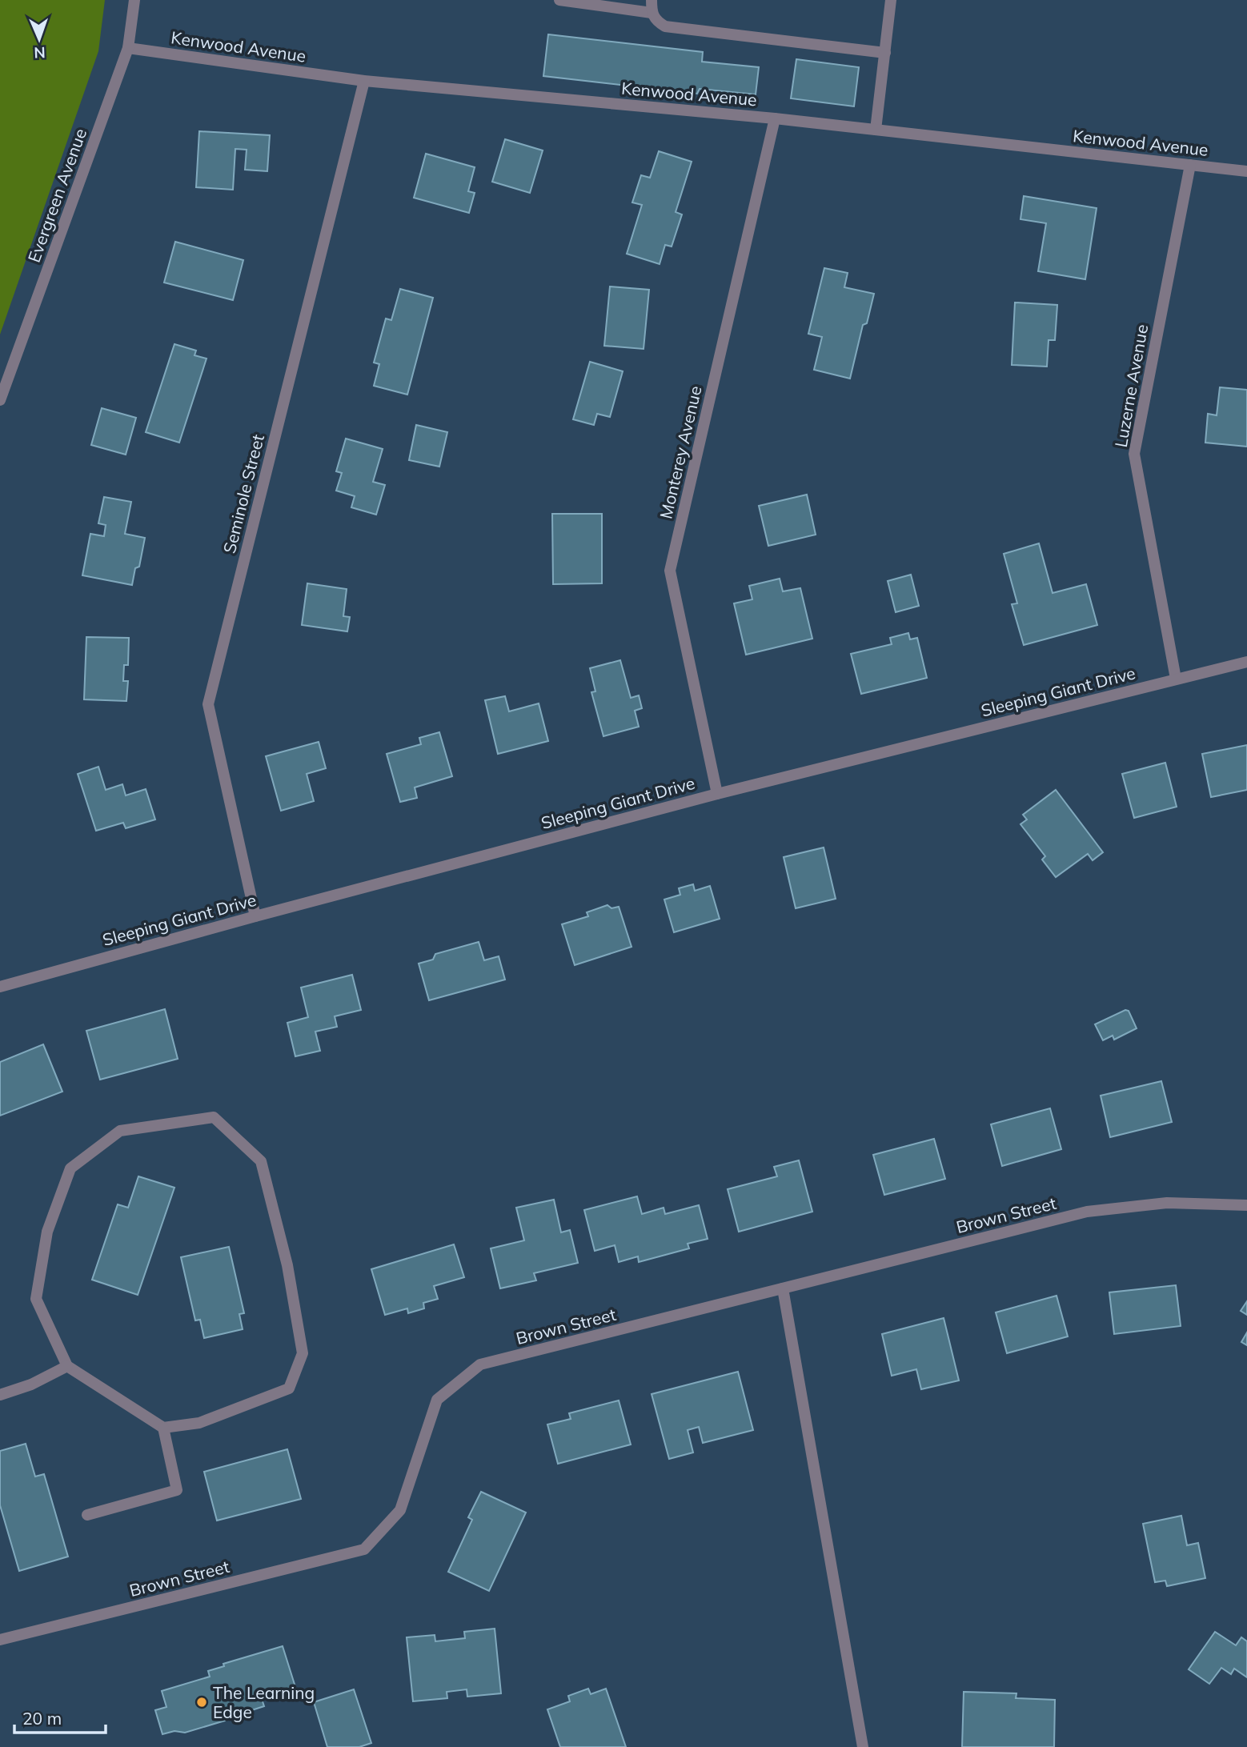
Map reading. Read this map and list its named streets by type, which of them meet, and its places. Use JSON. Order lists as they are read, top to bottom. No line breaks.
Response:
{"streets":{"street":["Kenwood Avenue","Evergreen Avenue","Luzerne Avenue","Monterey Avenue","Seminole Street","Sleeping Giant Drive","Brown Street"]},"crossings":[["Kenwood Avenue","Evergreen Avenue"],["Kenwood Avenue","Luzerne Avenue"],["Kenwood Avenue","Monterey Avenue"],["Kenwood Avenue","Seminole Street"],["Luzerne Avenue","Sleeping Giant Drive"],["Monterey Avenue","Sleeping Giant Drive"],["Seminole Street","Sleeping Giant Drive"]],"places":["The Learning Edge"],"scale_bar":"20 m","north":"bottom"}
